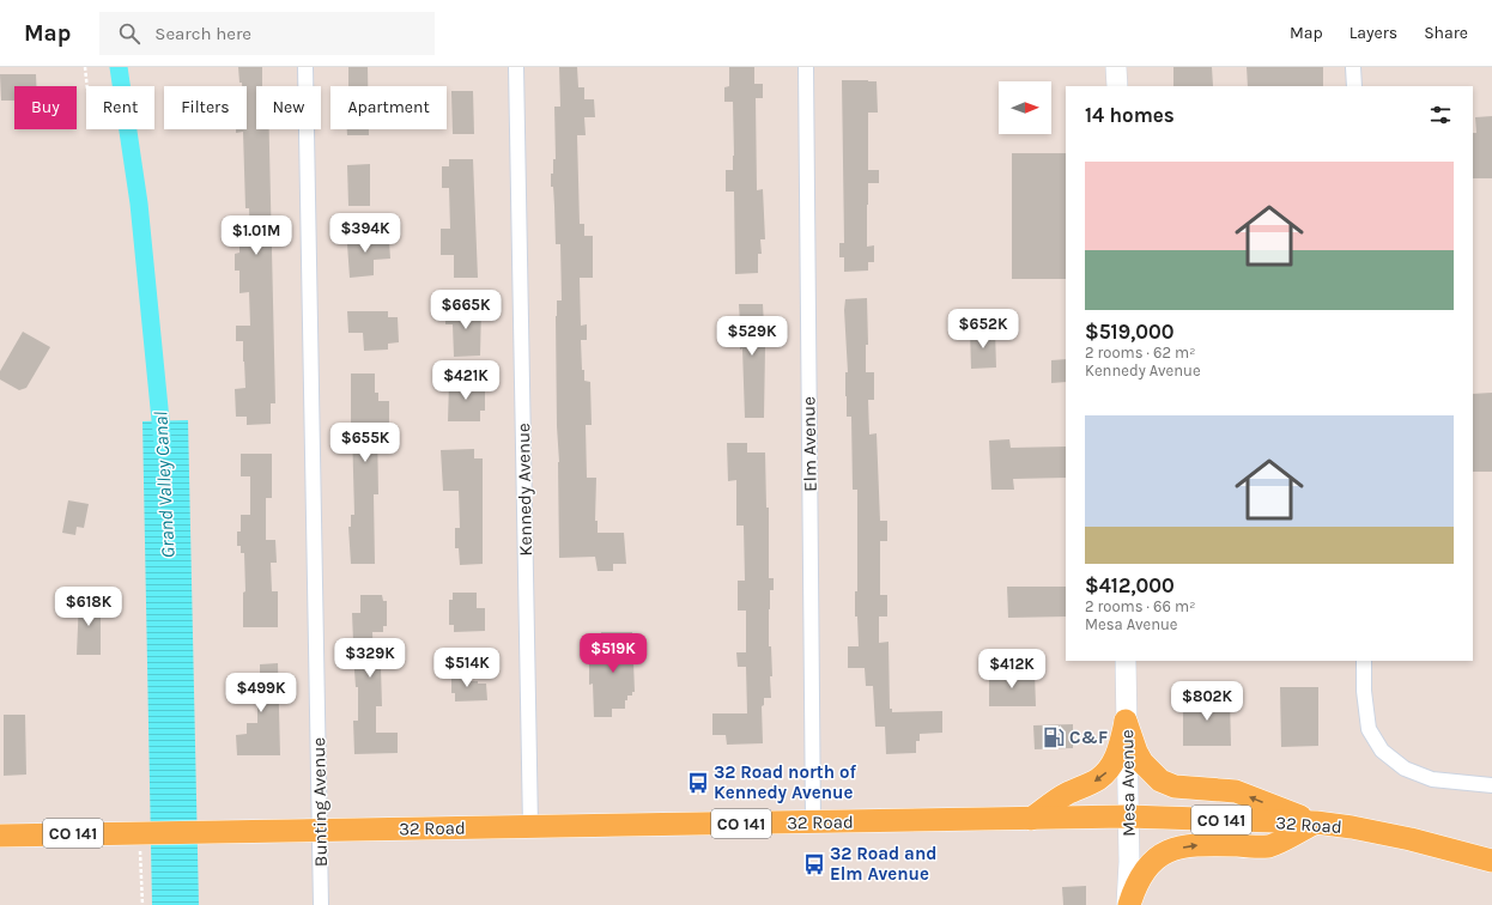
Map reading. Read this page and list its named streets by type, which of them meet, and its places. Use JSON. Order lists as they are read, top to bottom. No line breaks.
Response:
{"streets":{"main road":["CO 141","32 Road"],"street":["Elm Avenue","Kennedy Avenue","Mesa Avenue","Bunting Avenue"]},"crossings":[["Elm Avenue","32 Road"],["Kennedy Avenue","32 Road"],["Mesa Avenue","32 Road"],["Bunting Avenue","32 Road"]],"water":["Grand Valley Canal"],"places":{"fuel station":["C&F"],"bus stop":["32 Road north of Kennedy Avenue","32 Road and Elm Avenue"]},"north":"right","page":{"header":"Map","search":"Search here","nav":["Map","Layers","Share"],"chip":["Buy","Rent","Filters","New","Apartment"],"heading":"14 homes","list":[{"name":"$519,000","note":"2 rooms · 62 m² · Kennedy Avenue"},{"name":"$412,000","note":"2 rooms · 66 m² · Mesa Avenue"}],"price":["$394K","$1.01M","$665K","$652K","$529K","$421K","$655K","$618K","$519K","$329K","$514K","$412K","$499K","$802K"]}}
